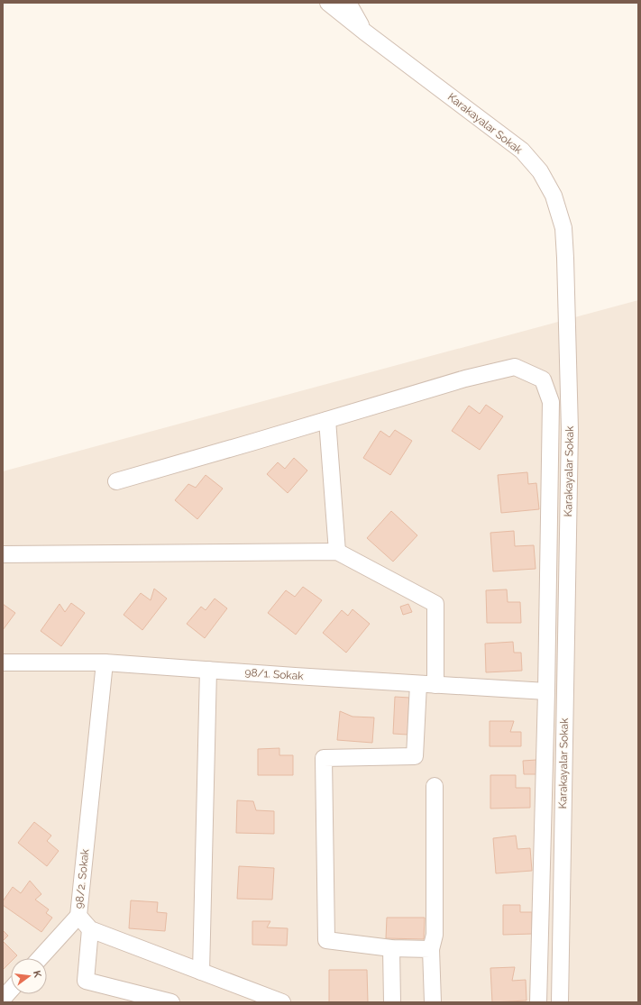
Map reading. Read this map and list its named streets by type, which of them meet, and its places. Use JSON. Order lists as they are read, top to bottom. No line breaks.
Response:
{"streets":{"street":["Karakayalar Sokak","98/1. Sokak","98/2. Sokak"]},"crossings":[["98/1. Sokak","98/2. Sokak"]],"north":"right"}
